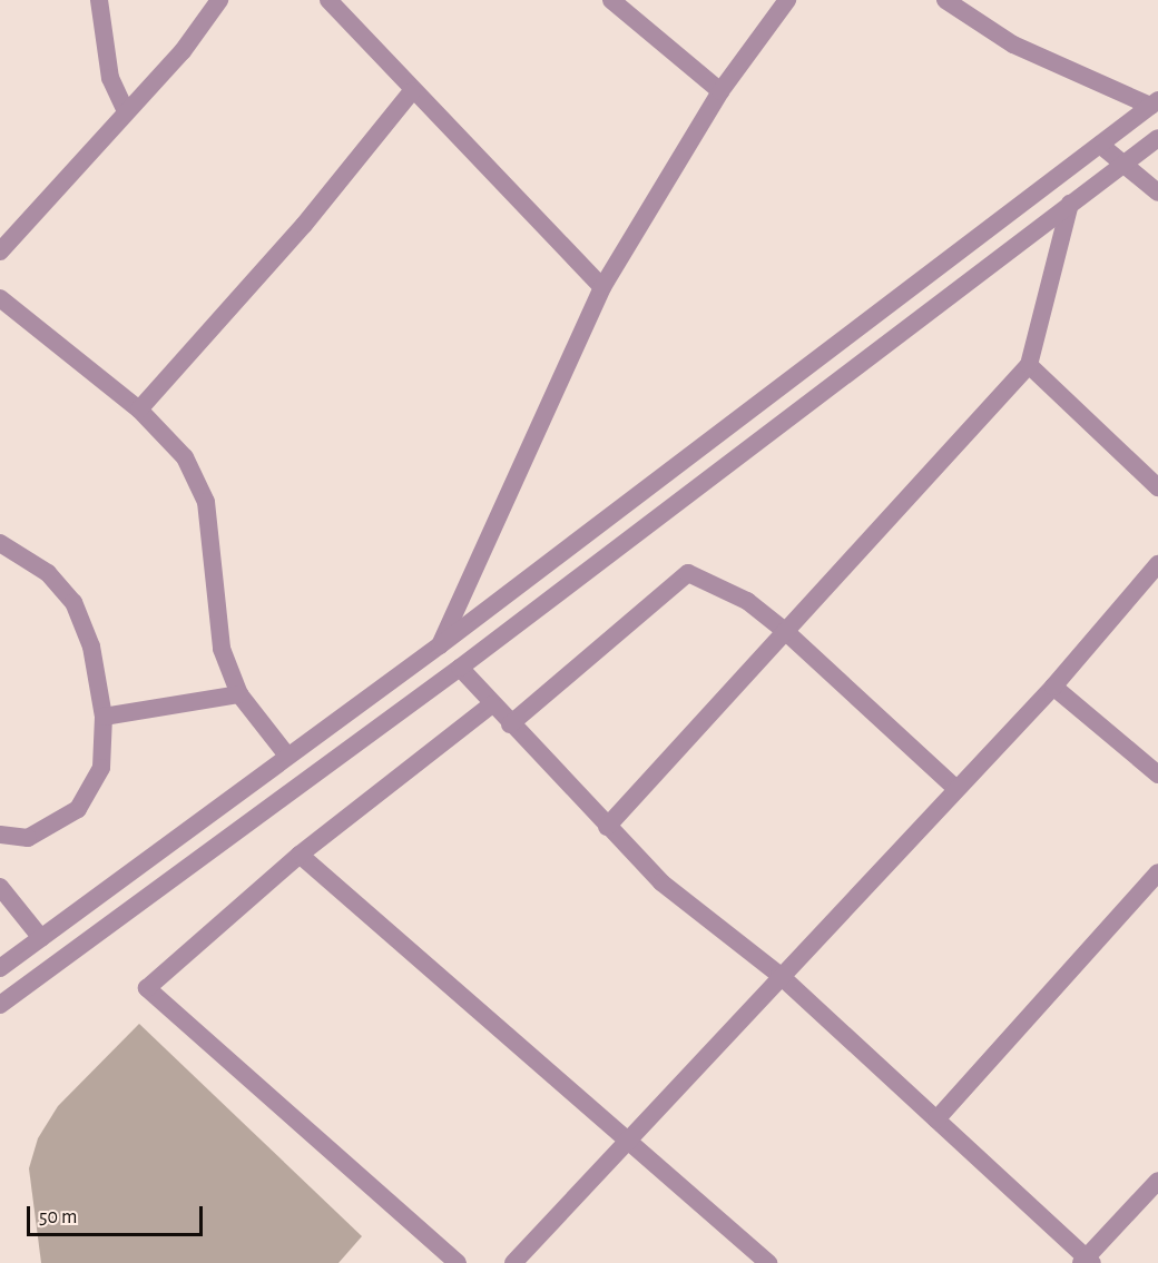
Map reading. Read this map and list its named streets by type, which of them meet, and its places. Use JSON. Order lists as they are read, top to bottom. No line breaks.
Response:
{"scale_bar":"50 m"}
